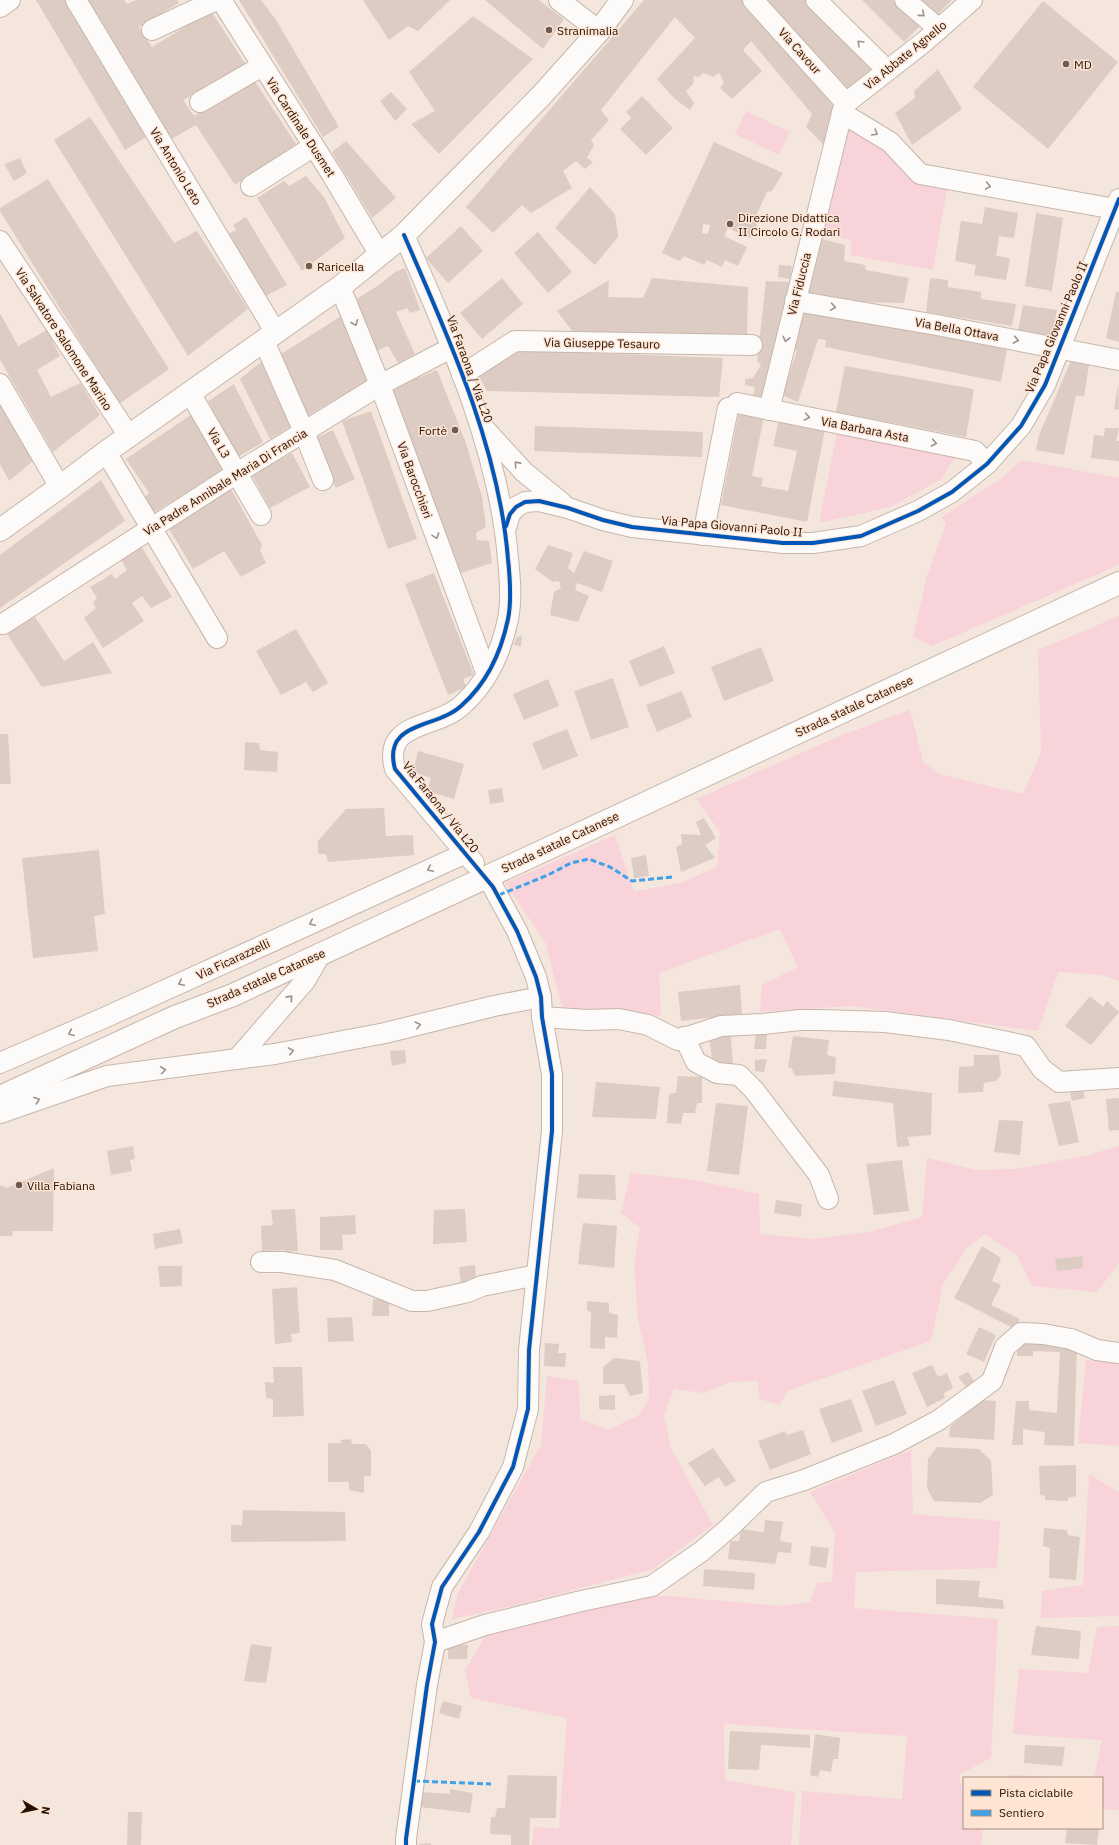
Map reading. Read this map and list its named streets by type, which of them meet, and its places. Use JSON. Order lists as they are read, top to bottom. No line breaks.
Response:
{"streets":{"main road":["Strada statale Catanese"],"street":["Via Cavour","Via Abbate Agnello","Via Cardinale Dusmet","Via Antonio Leto","Via Fiduccia","Via Papa Giovanni Paolo II","Via Bella Ottava","Via Salvatore Salomone Marino","Via Giuseppe Tesauro","Via Faraona / Via L20","Via Barbara Asta","Via L3","Via Barocchieri","Via Padre Annibale Maria Di Francia","Via Ficarazzelli"]},"crossings":[["Via Cavour","Via Abbate Agnello"],["Via Cavour","Via Fiduccia"],["Via Cavour","Via Papa Giovanni Paolo II"],["Via Abbate Agnello","Via Fiduccia"],["Via Antonio Leto","Via Padre Annibale Maria Di Francia"],["Via Fiduccia","Via Bella Ottava"],["Via Fiduccia","Via Barbara Asta"],["Via Papa Giovanni Paolo II","Via Bella Ottava"],["Via Papa Giovanni Paolo II","Via Barbara Asta"],["Via Giuseppe Tesauro","Via Faraona / Via L20"],["Via Faraona / Via L20","Via Barocchieri"],["Via Faraona / Via L20","Via Padre Annibale Maria Di Francia"],["Via Faraona / Via L20","Via Ficarazzelli"],["Via L3","Via Padre Annibale Maria Di Francia"],["Via Barocchieri","Via Padre Annibale Maria Di Francia"]],"one_way":["Via Cavour","Via Fiduccia","Via Bella Ottava","Via Barbara Asta","Via Barocchieri"],"places":["Stranimalia","MD","Direzione Didattica II Circolo G. Rodari","Raricella","Fortè","Villa Fabiana"],"legend":["Pista ciclabile","Sentiero"],"north":"right"}
